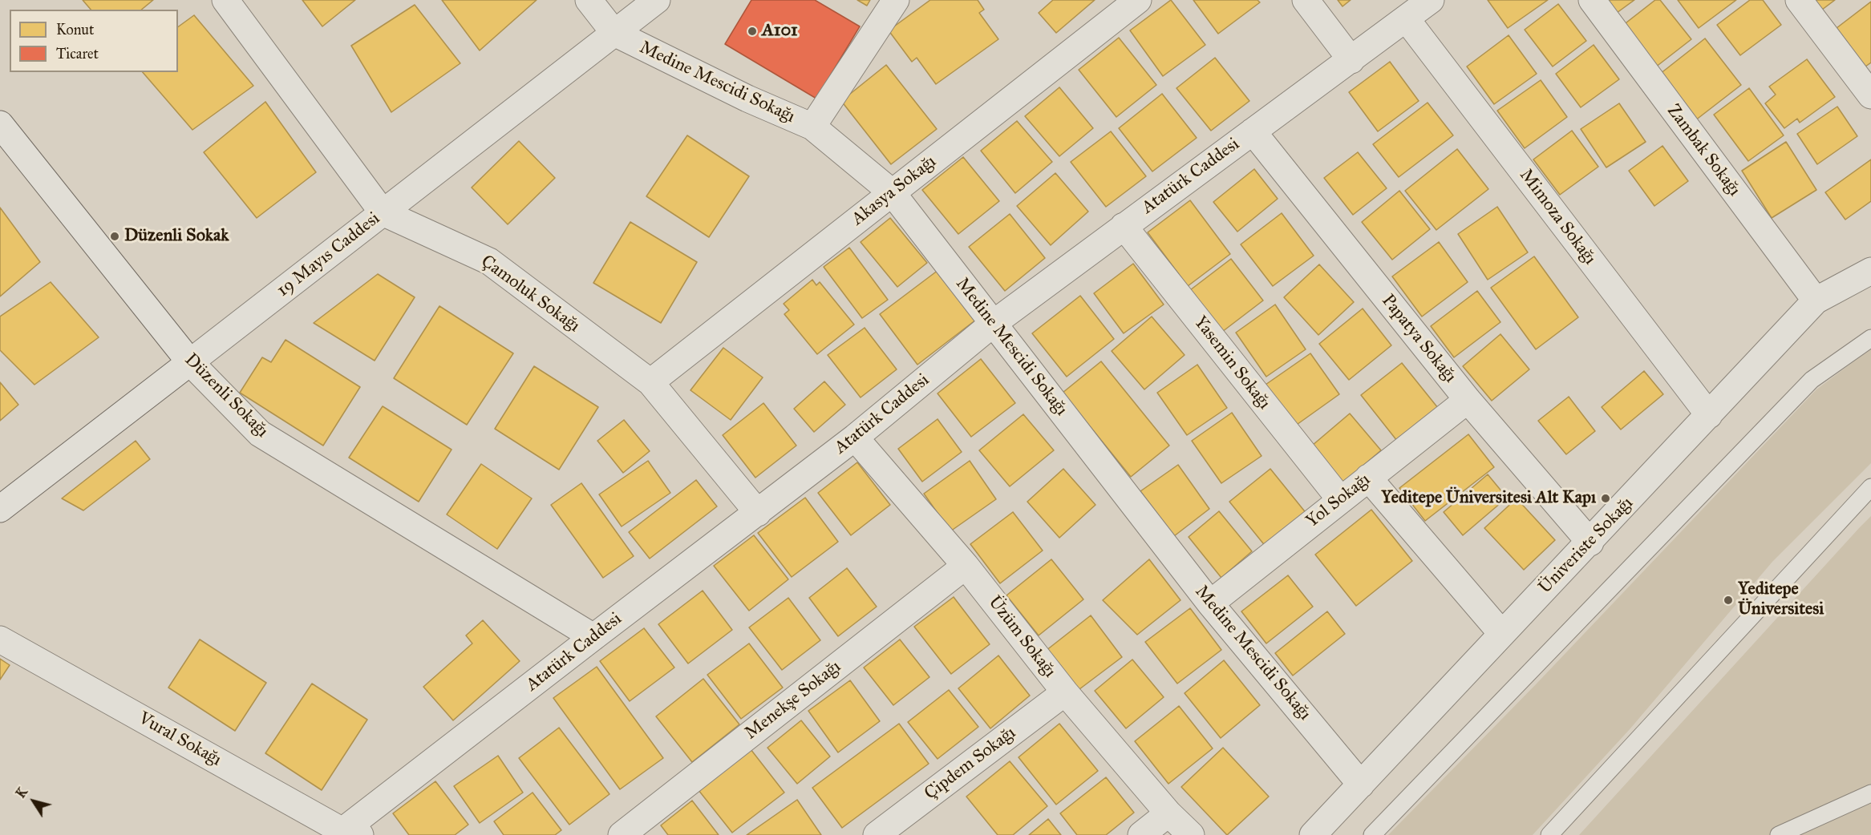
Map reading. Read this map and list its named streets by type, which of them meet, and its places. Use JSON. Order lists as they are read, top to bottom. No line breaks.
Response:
{"streets":{"street":["Medine Mescidi Sokağı","Zambak Sokağı","Atatürk Caddesi","Akasya Sokağı","Mimoza Sokağı","19 Mayıs Caddesi","Çamoluk Sokağı","Papatya Sokağı","Yasemin Sokağı","Düzenli Sokağı","Yol Sokağı","Üniveriste Sokağı","Üzüm Sokağı","Menekşe Sokağı","Vural Sokağı","Çipdem Sokağı"]},"crossings":[["Medine Mescidi Sokağı","Atatürk Caddesi"],["Medine Mescidi Sokağı","Akasya Sokağı"],["Medine Mescidi Sokağı","19 Mayıs Caddesi"],["Medine Mescidi Sokağı","Yol Sokağı"],["Medine Mescidi Sokağı","Üniveriste Sokağı"],["Zambak Sokağı","Üniveriste Sokağı"],["Atatürk Caddesi","Mimoza Sokağı"],["Atatürk Caddesi","Çamoluk Sokağı"],["Atatürk Caddesi","Papatya Sokağı"],["Atatürk Caddesi","Yasemin Sokağı"],["Atatürk Caddesi","Düzenli Sokağı"],["Atatürk Caddesi","Üzüm Sokağı"],["Atatürk Caddesi","Vural Sokağı"],["Akasya Sokağı","Çamoluk Sokağı"],["Mimoza Sokağı","Üniveriste Sokağı"],["19 Mayıs Caddesi","Çamoluk Sokağı"],["19 Mayıs Caddesi","Düzenli Sokağı"],["Papatya Sokağı","Yol Sokağı"],["Papatya Sokağı","Üniveriste Sokağı"],["Yasemin Sokağı","Yol Sokağı"],["Üzüm Sokağı","Menekşe Sokağı"],["Üzüm Sokağı","Çipdem Sokağı"]],"places":["A101","Düzenli Sokak","Yeditepe Üniversitesi Alt Kapı","Yeditepe Üniversitesi"],"legend":["Konut","Ticaret"],"north":"top left"}
